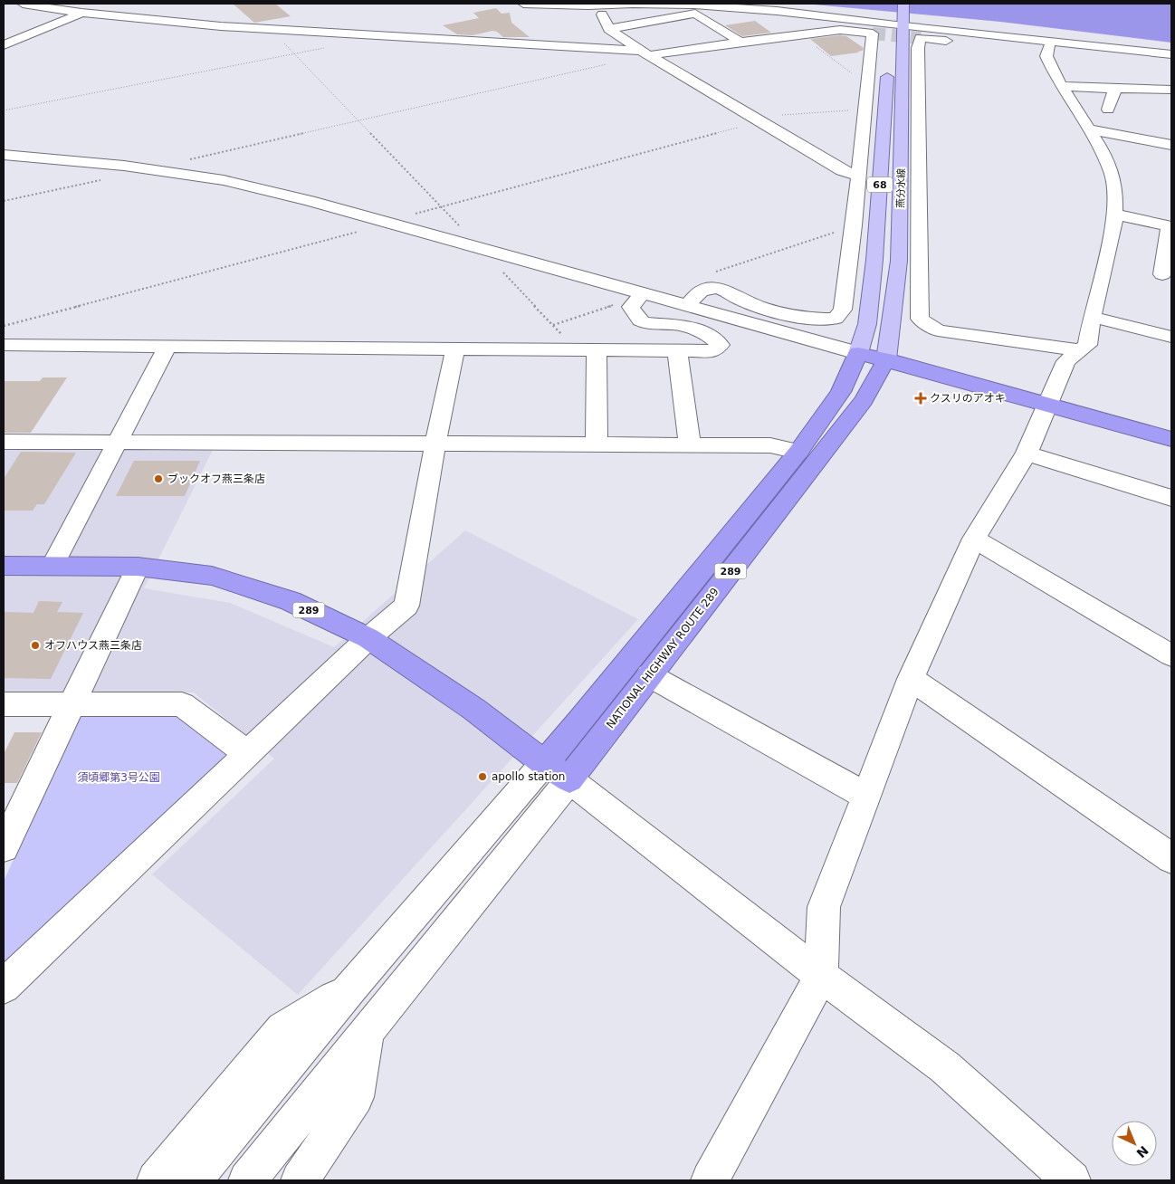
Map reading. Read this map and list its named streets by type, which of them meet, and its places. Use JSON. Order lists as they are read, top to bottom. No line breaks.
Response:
{"streets":{"highway":["289","NATIONAL HIGHWAY ROUTE 289"],"main road":["68","燕分水線"]},"crossings":[["68","燕分水線"],["燕分水線","NATIONAL HIGHWAY ROUTE 289"],["289","NATIONAL HIGHWAY ROUTE 289"]],"parks":["須頃郷第3号公園"],"places":{"health":["クスリのアオキ"],"other":["ブックオフ燕三条店","オフハウス燕三条店","apollo station"]},"north":"bottom right"}
